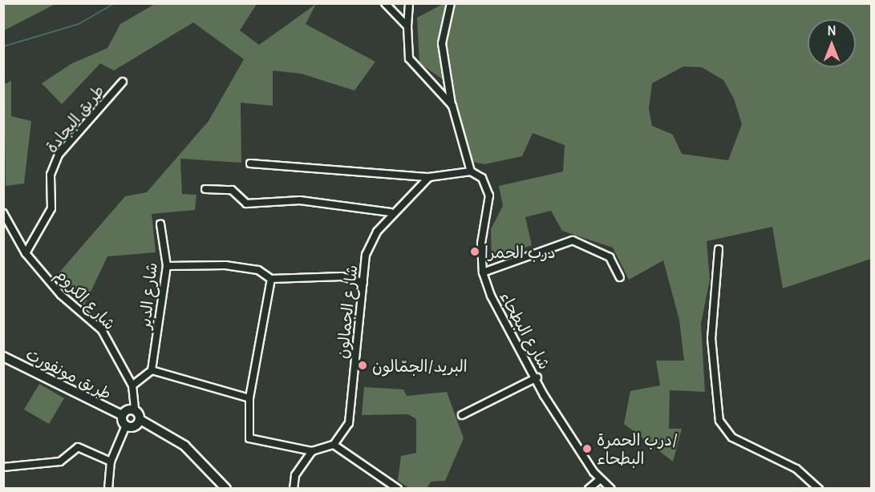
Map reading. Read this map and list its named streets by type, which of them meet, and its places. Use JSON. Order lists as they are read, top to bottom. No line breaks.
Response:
{"streets":{"main road":["طريق مونفورت"],"street":["طريق البجادة","شارع الدير","شارع الكروم","شارع الجمالون","شارع البطحاء"]},"crossings":[["طريق البجادة","شارع الكروم"]],"places":["درب الحمرا","البريد/الجمّالون","درب الحمرة/ البطحاء"],"north":"top"}
